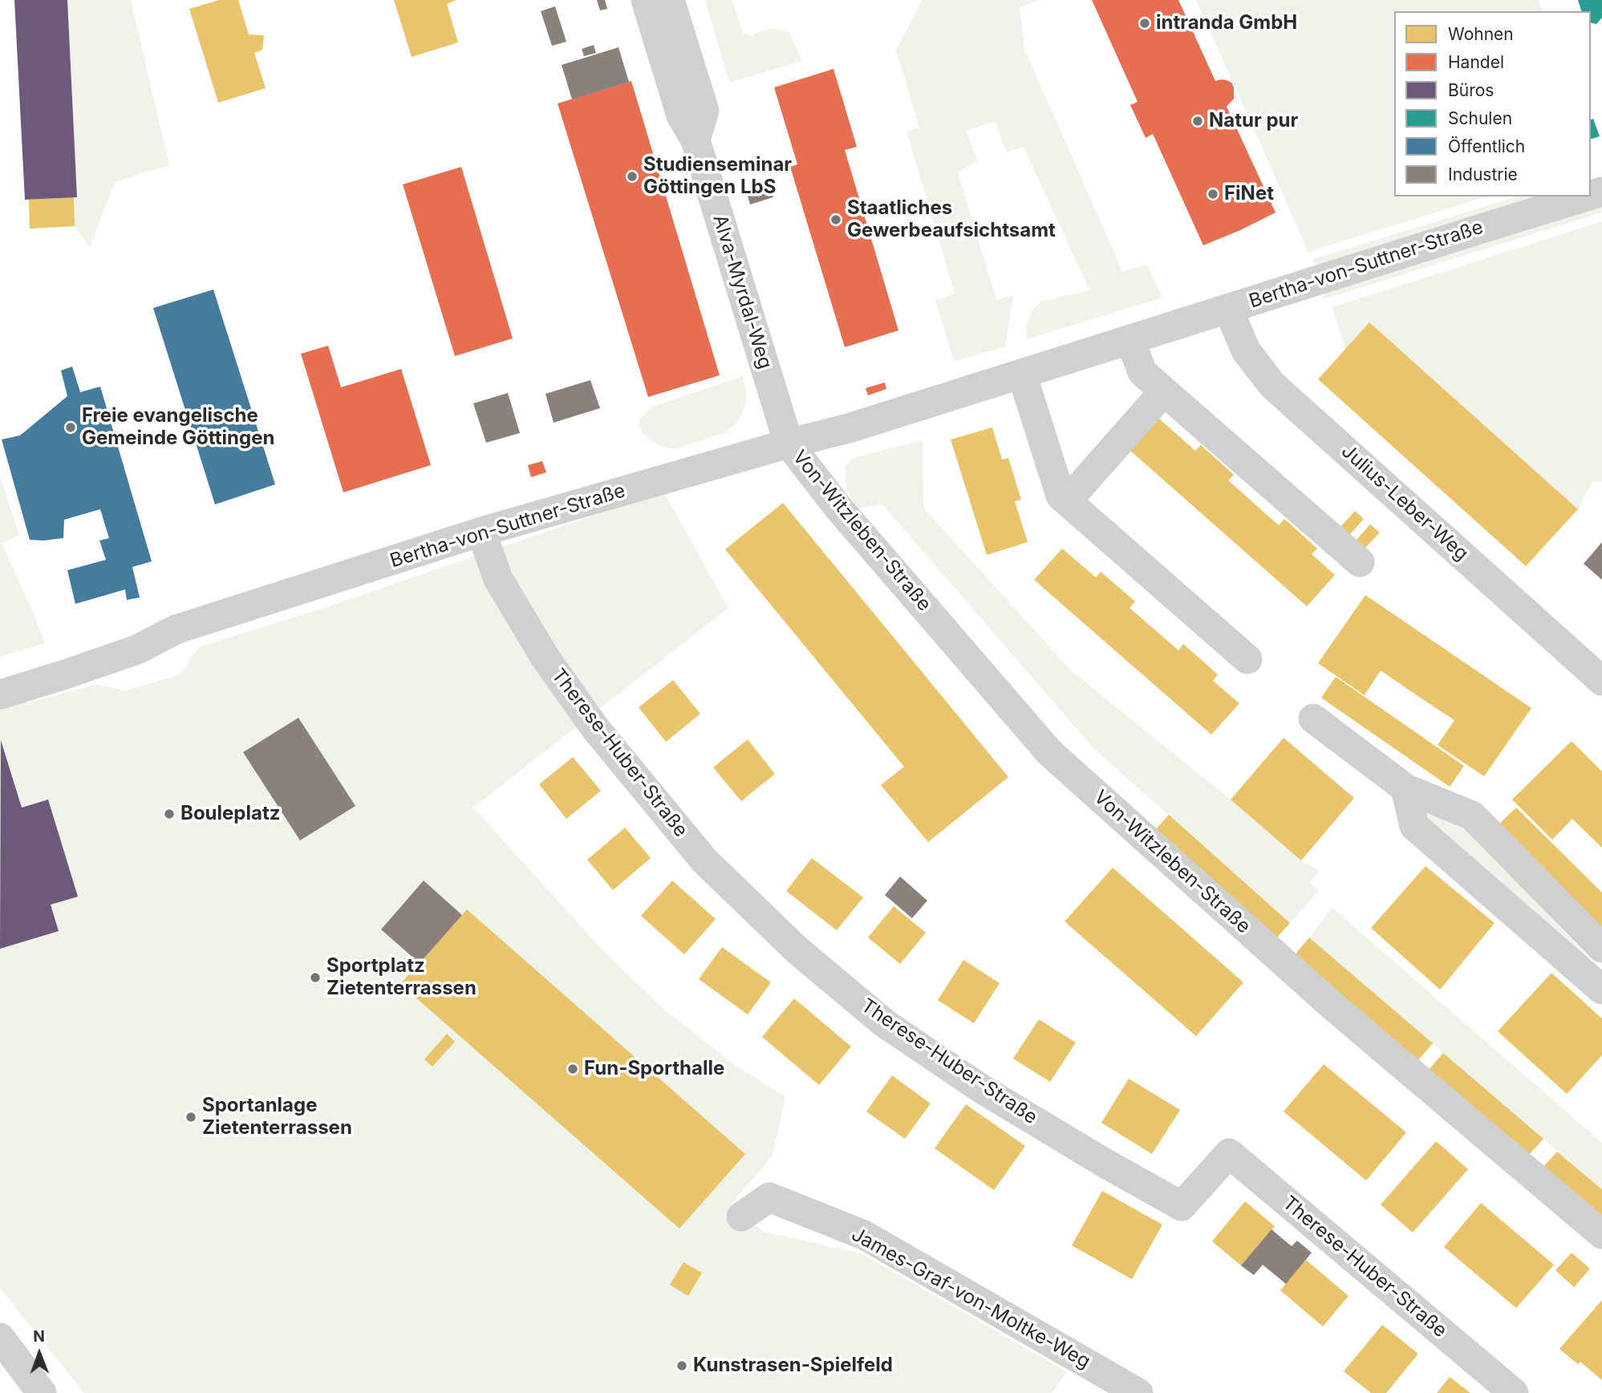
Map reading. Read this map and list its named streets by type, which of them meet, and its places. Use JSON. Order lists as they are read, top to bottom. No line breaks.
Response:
{"streets":{"street":["Bertha-von-Suttner-Straße","Alva-Myrdal-Weg","Julius-Leber-Weg","Von-Witzleben-Straße","Therese-Huber-Straße","James-Graf-von-Moltke-Weg"]},"crossings":[["Bertha-von-Suttner-Straße","Alva-Myrdal-Weg"],["Bertha-von-Suttner-Straße","Julius-Leber-Weg"],["Bertha-von-Suttner-Straße","Von-Witzleben-Straße"],["Bertha-von-Suttner-Straße","Therese-Huber-Straße"],["Alva-Myrdal-Weg","Von-Witzleben-Straße"]],"places":["intranda GmbH","Natur pur","Studienseminar Göttingen LbS","FiNet","Staatliches Gewerbeaufsichtsamt","Freie evangelische Gemeinde Göttingen","Bouleplatz","Sportplatz Zietenterrassen","Fun-Sporthalle","Sportanlage Zietenterrassen","Kunstrasen-Spielfeld"],"legend":["Wohnen","Handel","Büros","Schulen","Öffentlich","Industrie"],"north":"top"}
